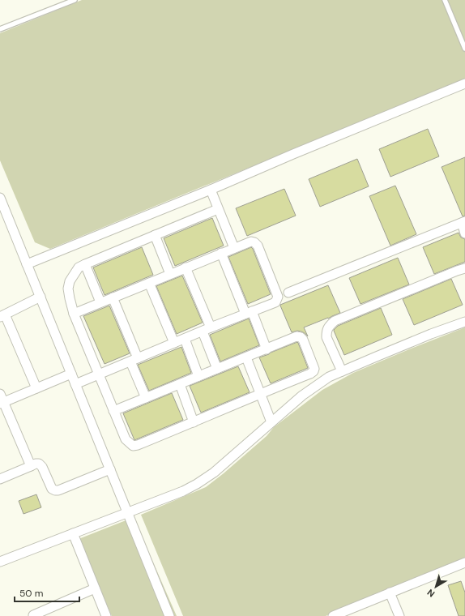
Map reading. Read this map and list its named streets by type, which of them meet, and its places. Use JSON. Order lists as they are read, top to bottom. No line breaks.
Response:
{"scale_bar":"50 m","north":"bottom left"}
